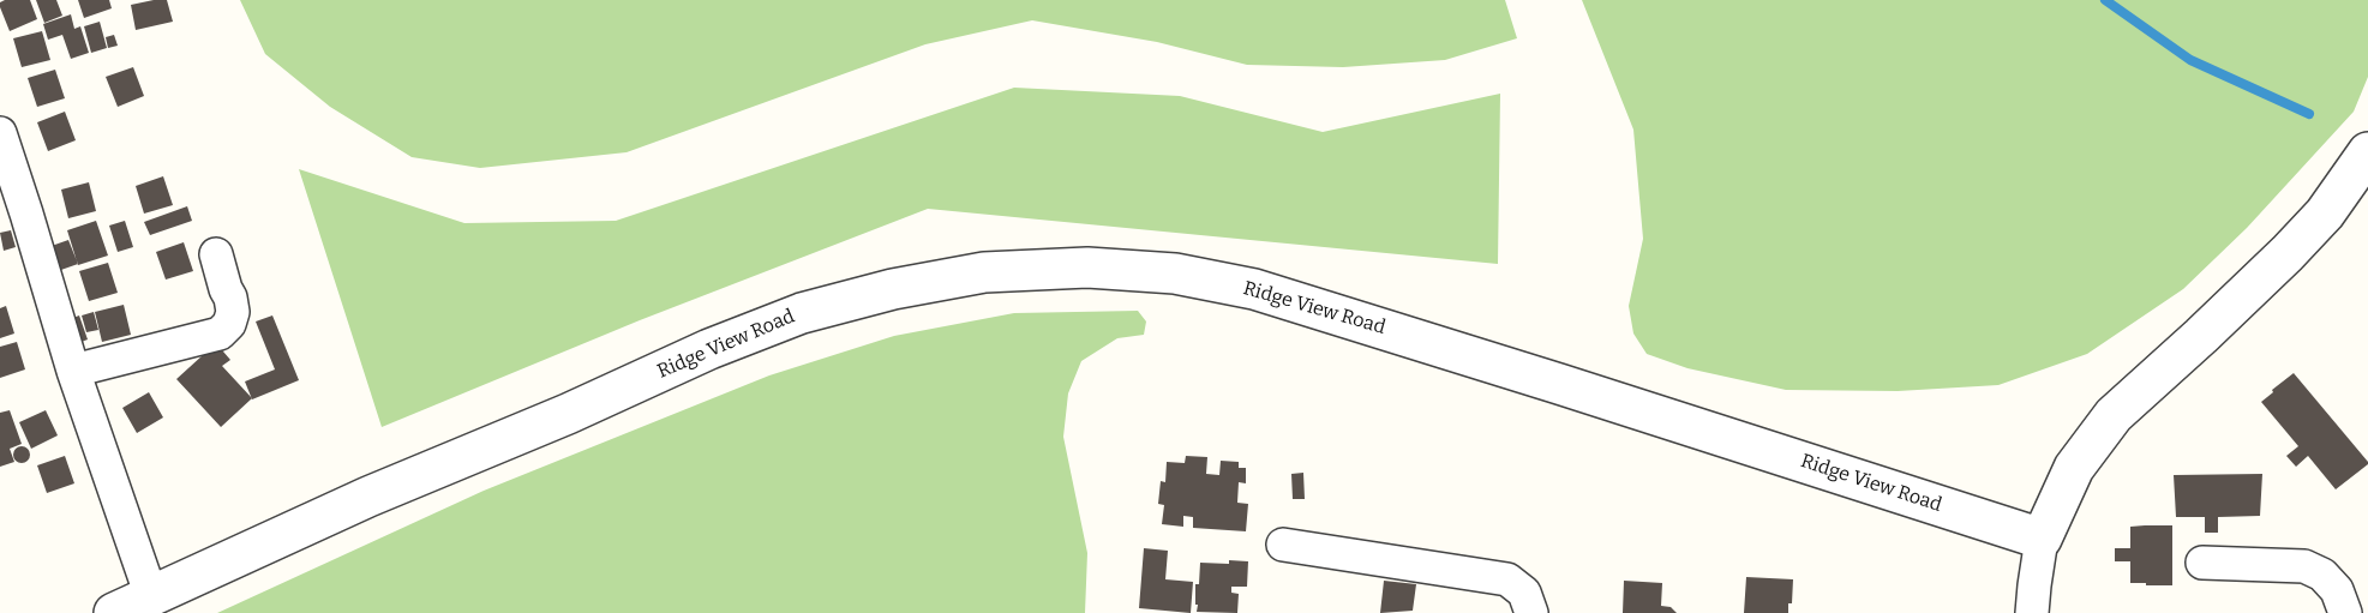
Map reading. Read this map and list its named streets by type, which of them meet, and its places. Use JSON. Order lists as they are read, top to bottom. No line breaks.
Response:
{"streets":{"street":["Ridge View Road"]}}
